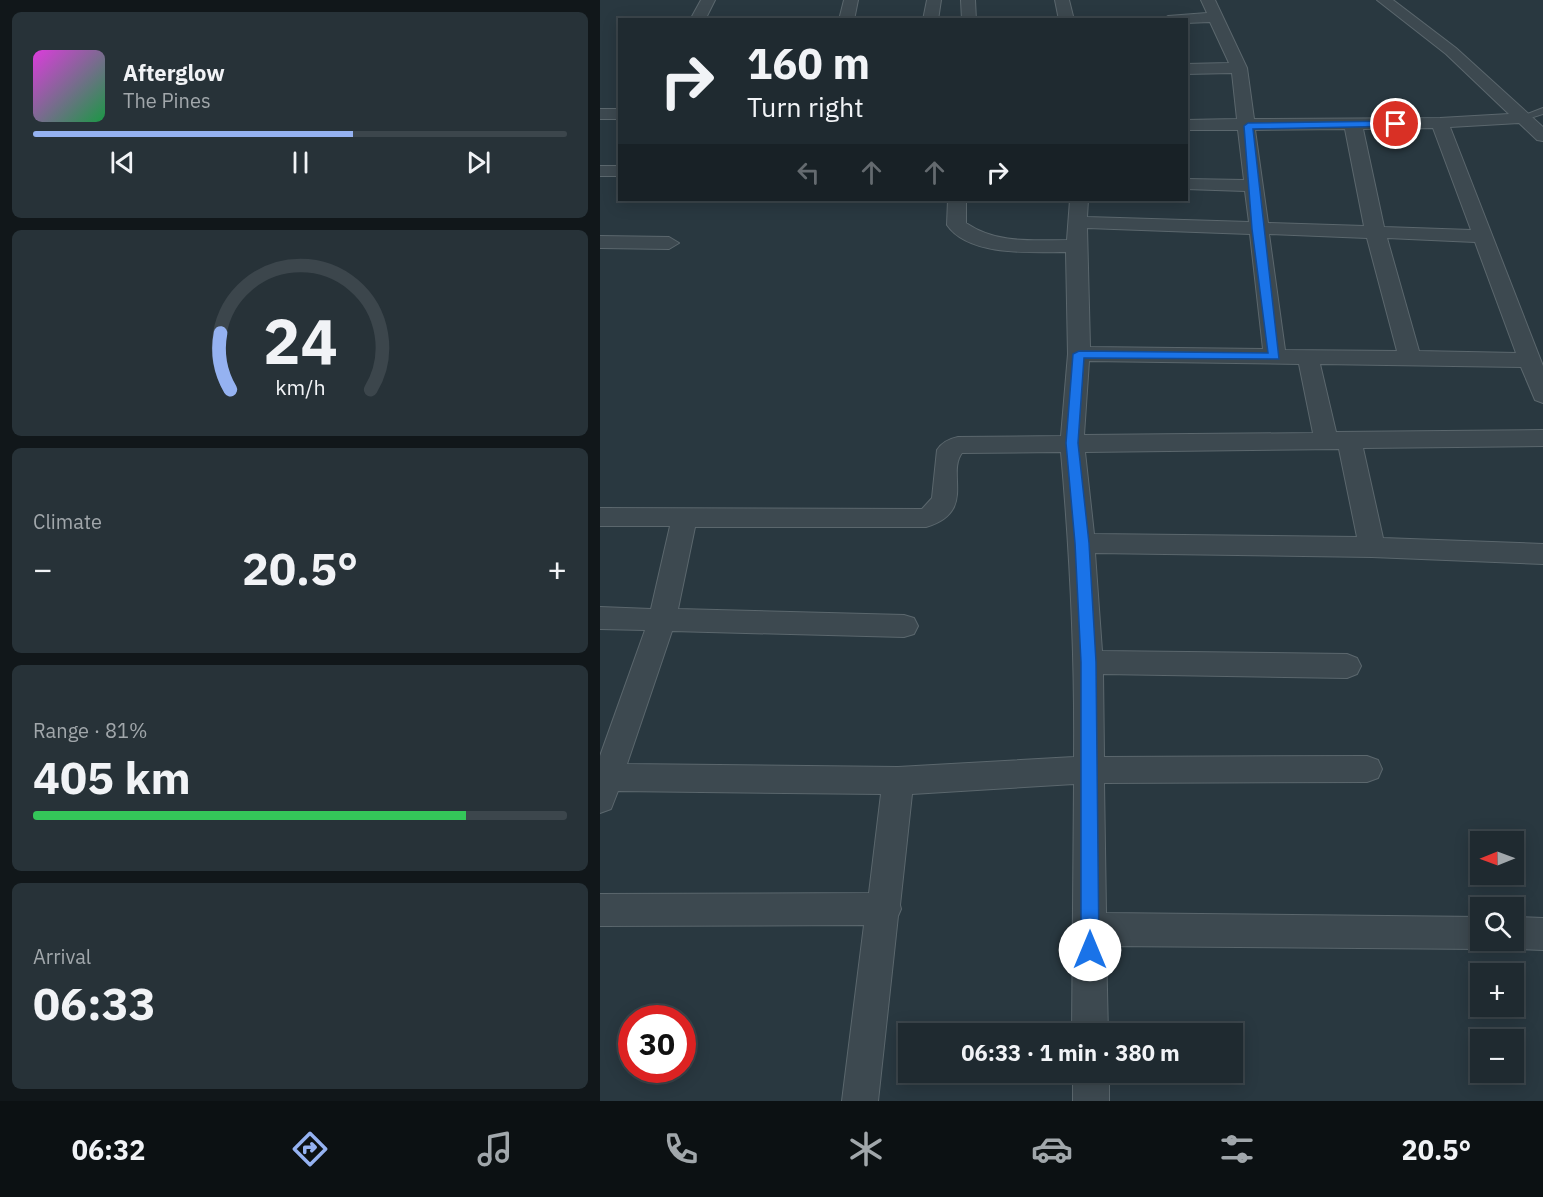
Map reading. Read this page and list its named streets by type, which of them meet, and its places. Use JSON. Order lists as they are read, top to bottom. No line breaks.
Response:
{"north":"left","page":{"turn":["160 m","Turn right"],"song":["Afterglow","The Pines"],"tile":["Climate",["Range · 81%","405 km"],["Arrival","06:33"]],"heat":["−","20.5°","+"],"map_buttons":["+","−"],"limit":"30","trip":"06:33 · 1 min · 380 m","tabs":["06:32","20.5°"],"gauge":["24","km/h"]}}
